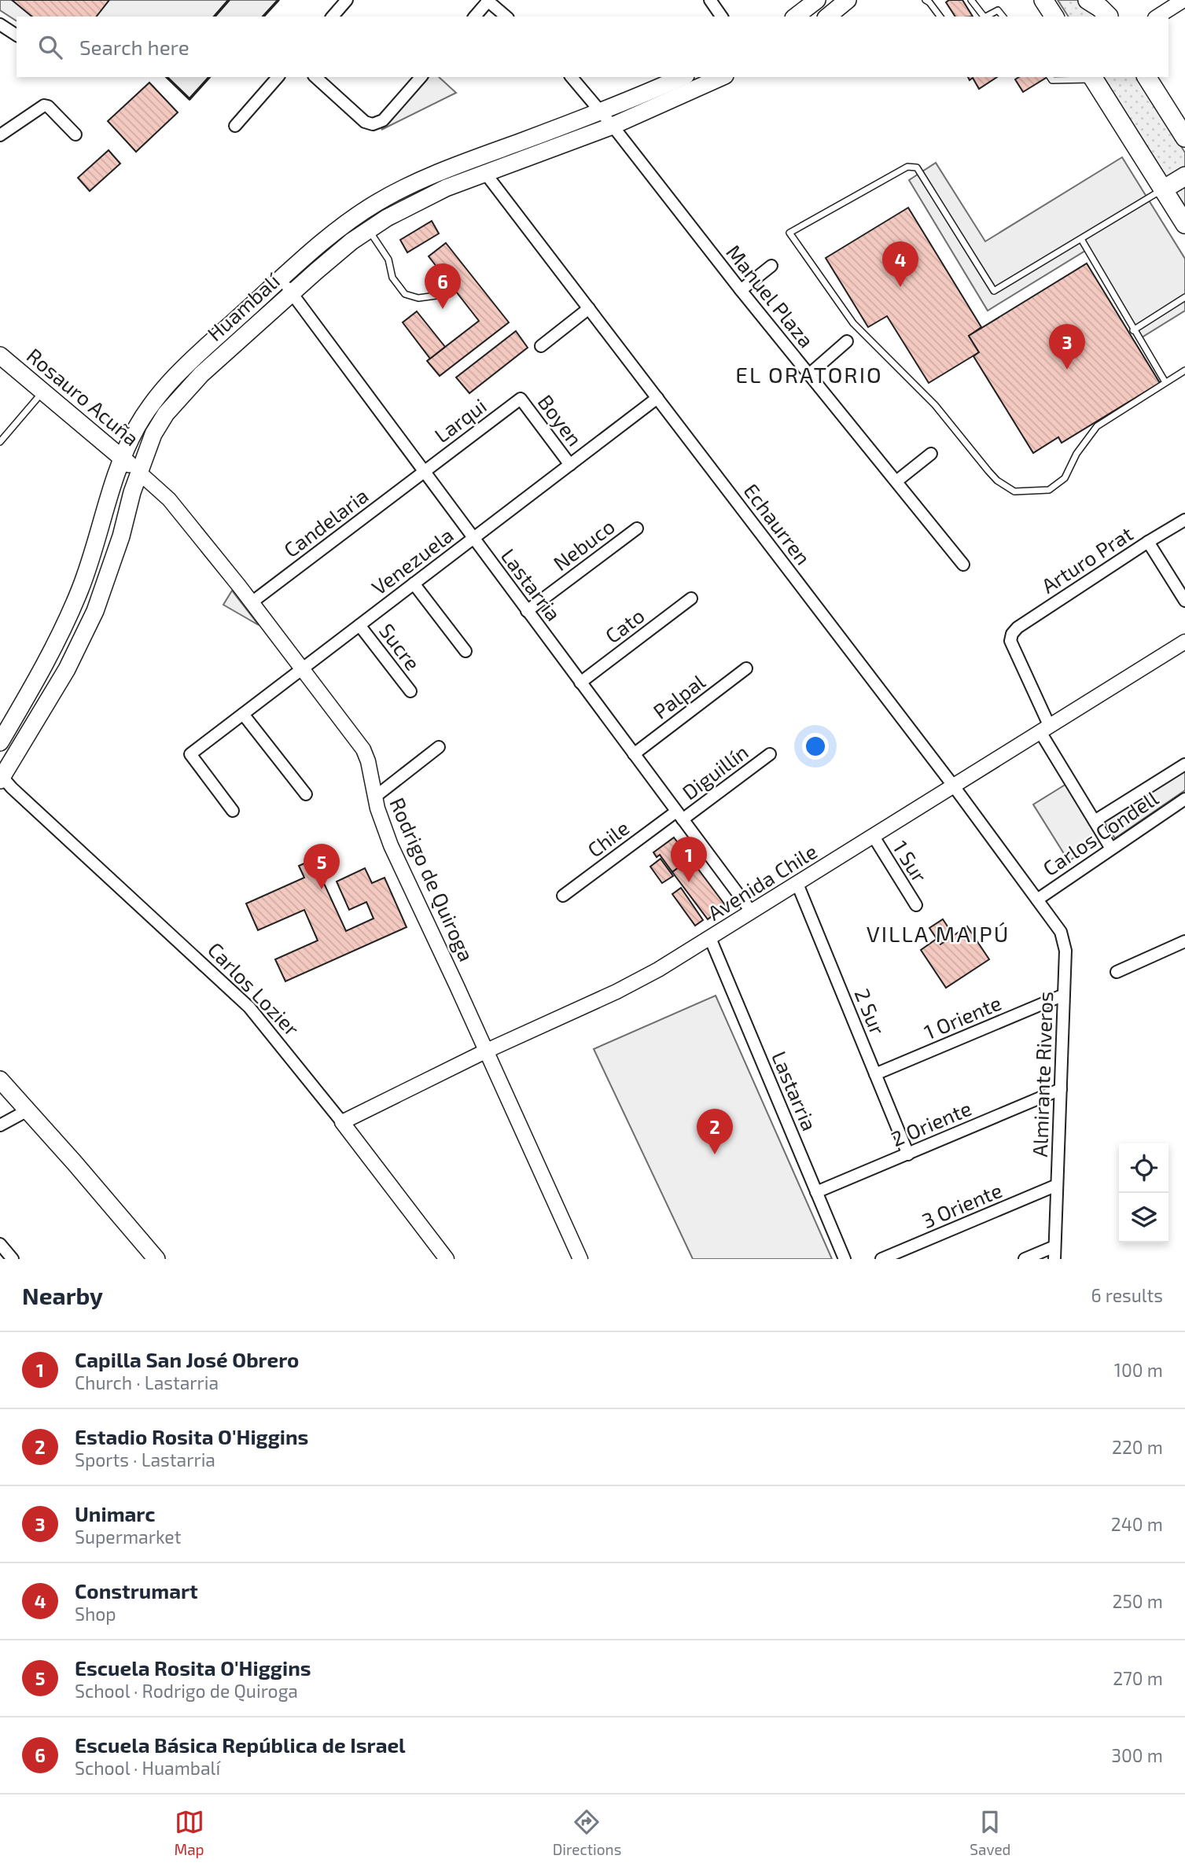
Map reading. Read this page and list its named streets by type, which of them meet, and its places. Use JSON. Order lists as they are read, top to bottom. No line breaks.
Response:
{"streets":{"main road":["Huambalí","Rosauro Acuña"],"street":["Manuel Plaza","Larqui","Boyen","Candelaria","Echaurren","Nebuco","Arturo Prat","Venezuela","Lastarria","Cato","Sucre","Palpal","Diguillín","Carlos Condell","Chile","1 Sur","Rodrigo de Quiroga","Avenida Chile","Carlos Lozier","2 Sur","1 Oriente","Almirante Riveros","2 Oriente","3 Oriente"]},"crossings":[["Manuel Plaza","Huambalí"],["Huambalí","Rosauro Acuña"],["Huambalí","Echaurren"],["Huambalí","Lastarria"],["Huambalí","Rodrigo de Quiroga"],["Huambalí","Carlos Lozier"],["Rosauro Acuña","Rodrigo de Quiroga"],["Larqui","Boyen"],["Larqui","Candelaria"],["Larqui","Lastarria"],["Boyen","Venezuela"],["Candelaria","Lastarria"],["Candelaria","Rodrigo de Quiroga"],["Echaurren","Venezuela"],["Echaurren","Carlos Condell"],["Echaurren","Avenida Chile"],["Echaurren","Almirante Riveros"],["Nebuco","Lastarria"],["Arturo Prat","Avenida Chile"],["Venezuela","Lastarria"],["Venezuela","Sucre"],["Venezuela","Rodrigo de Quiroga"],["Lastarria","Cato"],["Lastarria","Palpal"],["Lastarria","Diguillín"],["Lastarria","Chile"],["Lastarria","Avenida Chile"],["Lastarria","2 Oriente"],["Diguillín","Chile"],["Carlos Condell","Almirante Riveros"],["1 Sur","Avenida Chile"],["Rodrigo de Quiroga","Avenida Chile"],["Avenida Chile","Carlos Lozier"],["Avenida Chile","2 Sur"],["2 Sur","1 Oriente"],["2 Sur","2 Oriente"],["1 Oriente","Almirante Riveros"],["Almirante Riveros","2 Oriente"],["Almirante Riveros","3 Oriente"]],"districts":["EL ORATORIO","VILLA MAIPÚ"],"page":{"search":"Search here","pins":["4","6","3","1","5","2"],"heading":["Nearby","6 results"],"list":[{"mark":"1","name":"Capilla San José Obrero","note":"Church · Lastarria","value":"100 m"},{"mark":"2","name":"Estadio Rosita O'Higgins","note":"Sports · Lastarria","value":"220 m"},{"mark":"3","name":"Unimarc","note":"Supermarket","value":"240 m"},{"mark":"4","name":"Construmart","note":"Shop","value":"250 m"},{"mark":"5","name":"Escuela Rosita O'Higgins","note":"School · Rodrigo de Quiroga","value":"270 m"},{"mark":"6","name":"Escuela Básica República de Israel","note":"School · Huambalí","value":"300 m"}],"nav":["Map","Directions","Saved"]}}
